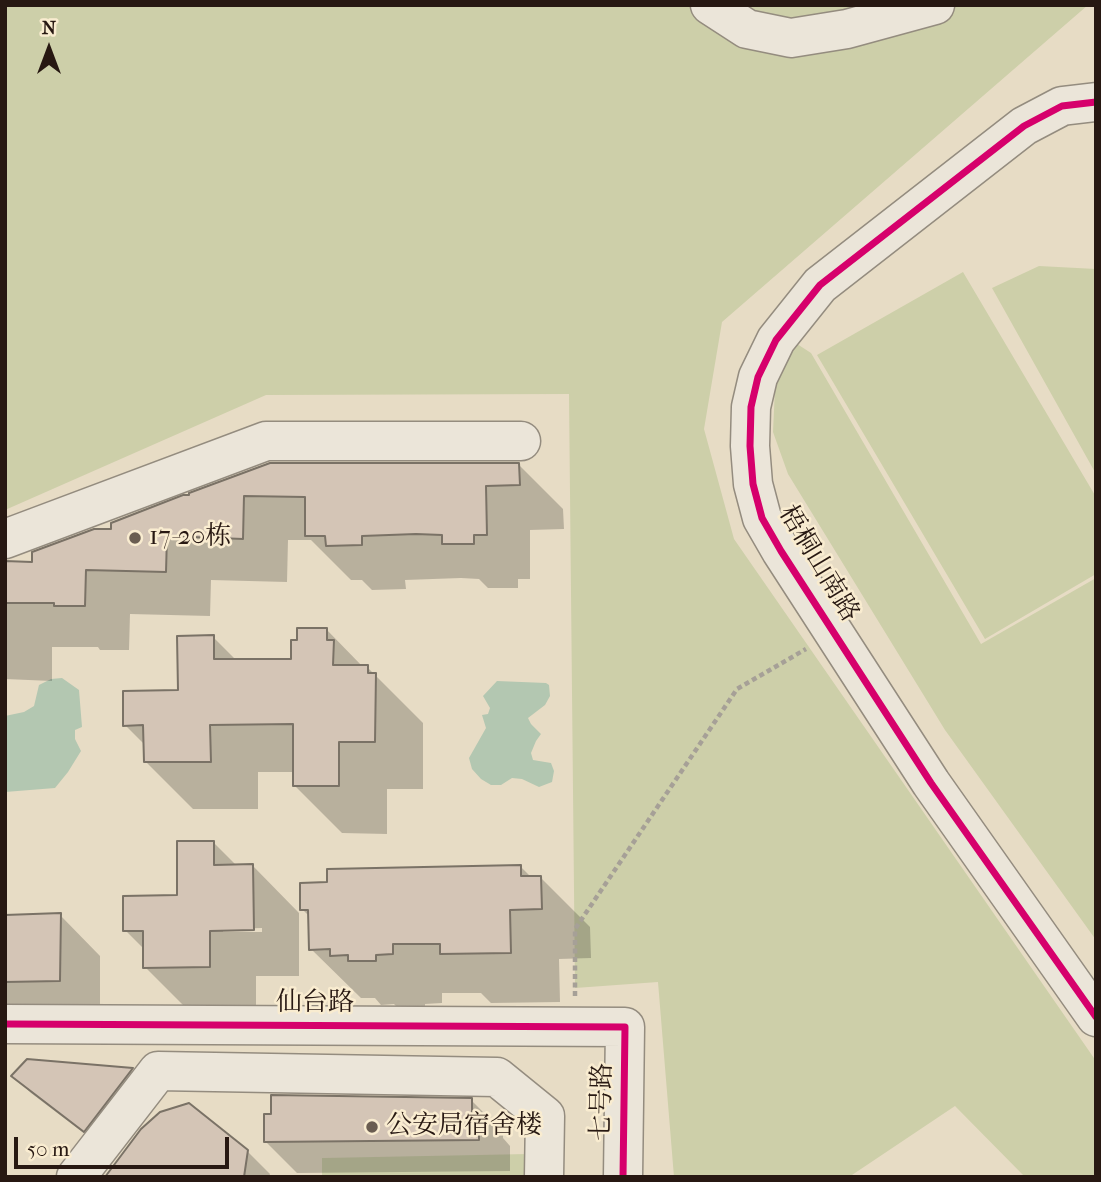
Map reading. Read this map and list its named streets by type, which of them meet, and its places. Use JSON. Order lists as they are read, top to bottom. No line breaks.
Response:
{"streets":{"street":["梧桐山南路","仙台路","七号路"]},"crossings":[["仙台路","七号路"]],"places":["17-20栋","公安局宿舍楼"],"scale_bar":"50 m","north":"top"}
